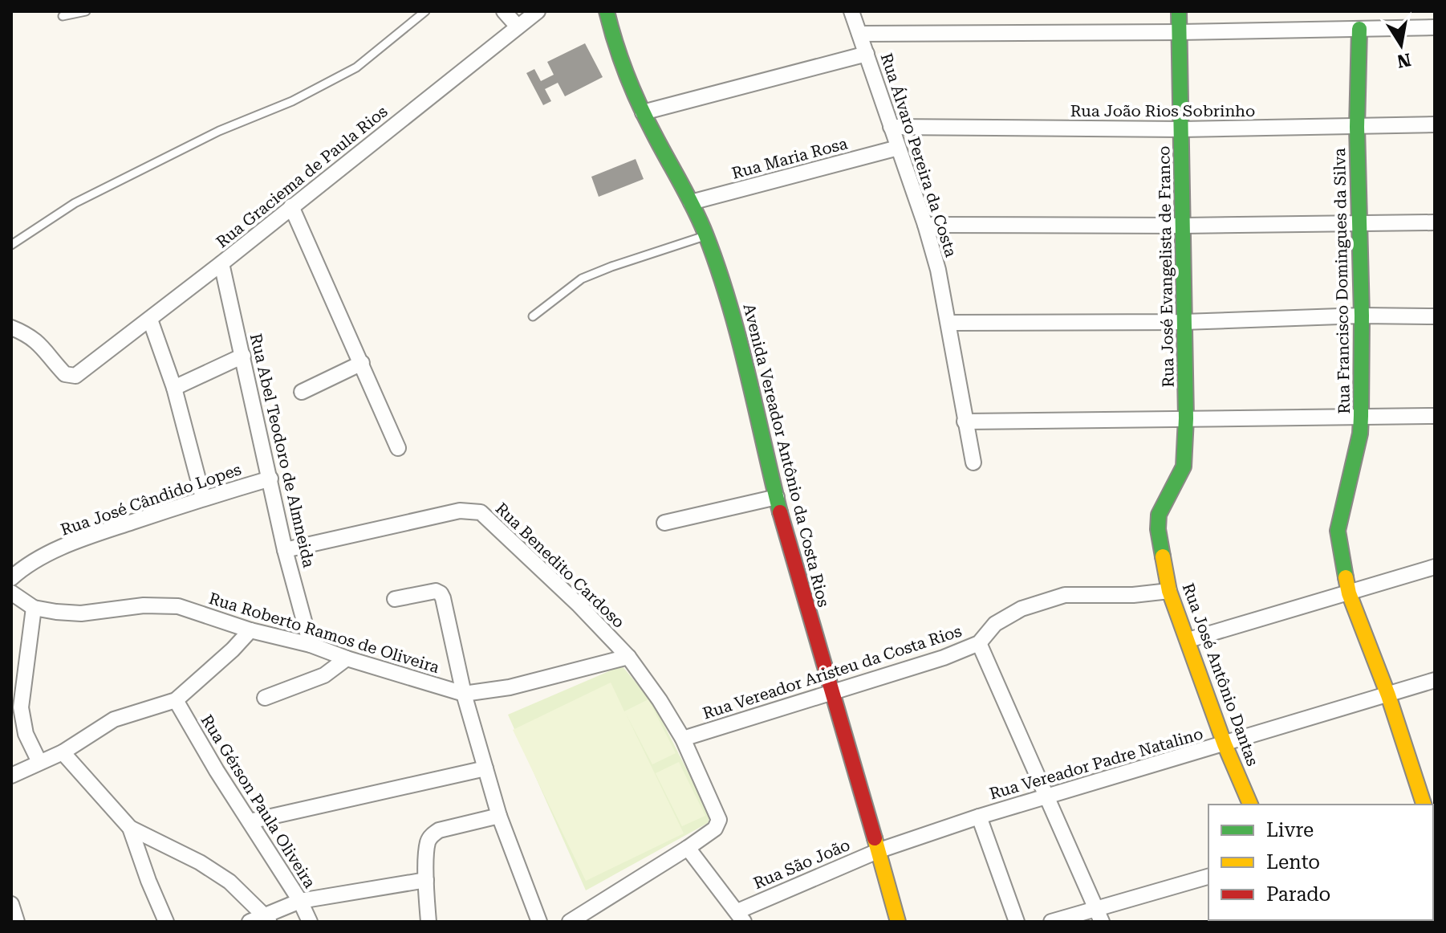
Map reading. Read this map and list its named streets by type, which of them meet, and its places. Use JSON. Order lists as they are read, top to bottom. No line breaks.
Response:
{"streets":{"street":["Rua João Rios Sobrinho","Rua Álvaro Pereira da Costa","Rua Maria Rosa","Rua Graciema de Paula Rios","Rua José Evangelista de Franco","Rua Francisco Domingues da Silva","Rua Abel Teodoro de Almneida","Avenida Vereador Antônio da Costa Rios","Rua José Cândido Lopes","Rua Benedito Cardoso","Rua Roberto Ramos de Oliveira","Rua Vereador Aristeu da Costa Rios","Rua José Antônio Dantas","Rua Vereador Padre Natalino","Rua Gérson Paula Oliveira","Rua São João"]},"crossings":[["Rua João Rios Sobrinho","Rua Álvaro Pereira da Costa"],["Rua João Rios Sobrinho","Rua José Evangelista de Franco"],["Rua João Rios Sobrinho","Rua Francisco Domingues da Silva"],["Rua Álvaro Pereira da Costa","Rua Maria Rosa"],["Rua Maria Rosa","Avenida Vereador Antônio da Costa Rios"],["Rua Graciema de Paula Rios","Rua Abel Teodoro de Almneida"],["Rua José Evangelista de Franco","Rua José Antônio Dantas"],["Rua Abel Teodoro de Almneida","Rua José Cândido Lopes"],["Rua Abel Teodoro de Almneida","Rua Benedito Cardoso"],["Rua Abel Teodoro de Almneida","Rua Roberto Ramos de Oliveira"],["Avenida Vereador Antônio da Costa Rios","Rua Vereador Aristeu da Costa Rios"],["Avenida Vereador Antônio da Costa Rios","Rua Vereador Padre Natalino"],["Avenida Vereador Antônio da Costa Rios","Rua São João"],["Rua Benedito Cardoso","Rua Roberto Ramos de Oliveira"],["Rua Benedito Cardoso","Rua Vereador Aristeu da Costa Rios"],["Rua Vereador Aristeu da Costa Rios","Rua José Antônio Dantas"],["Rua José Antônio Dantas","Rua Vereador Padre Natalino"],["Rua Vereador Padre Natalino","Rua São João"]],"legend":["Livre","Lento","Parado"],"north":"bottom"}
